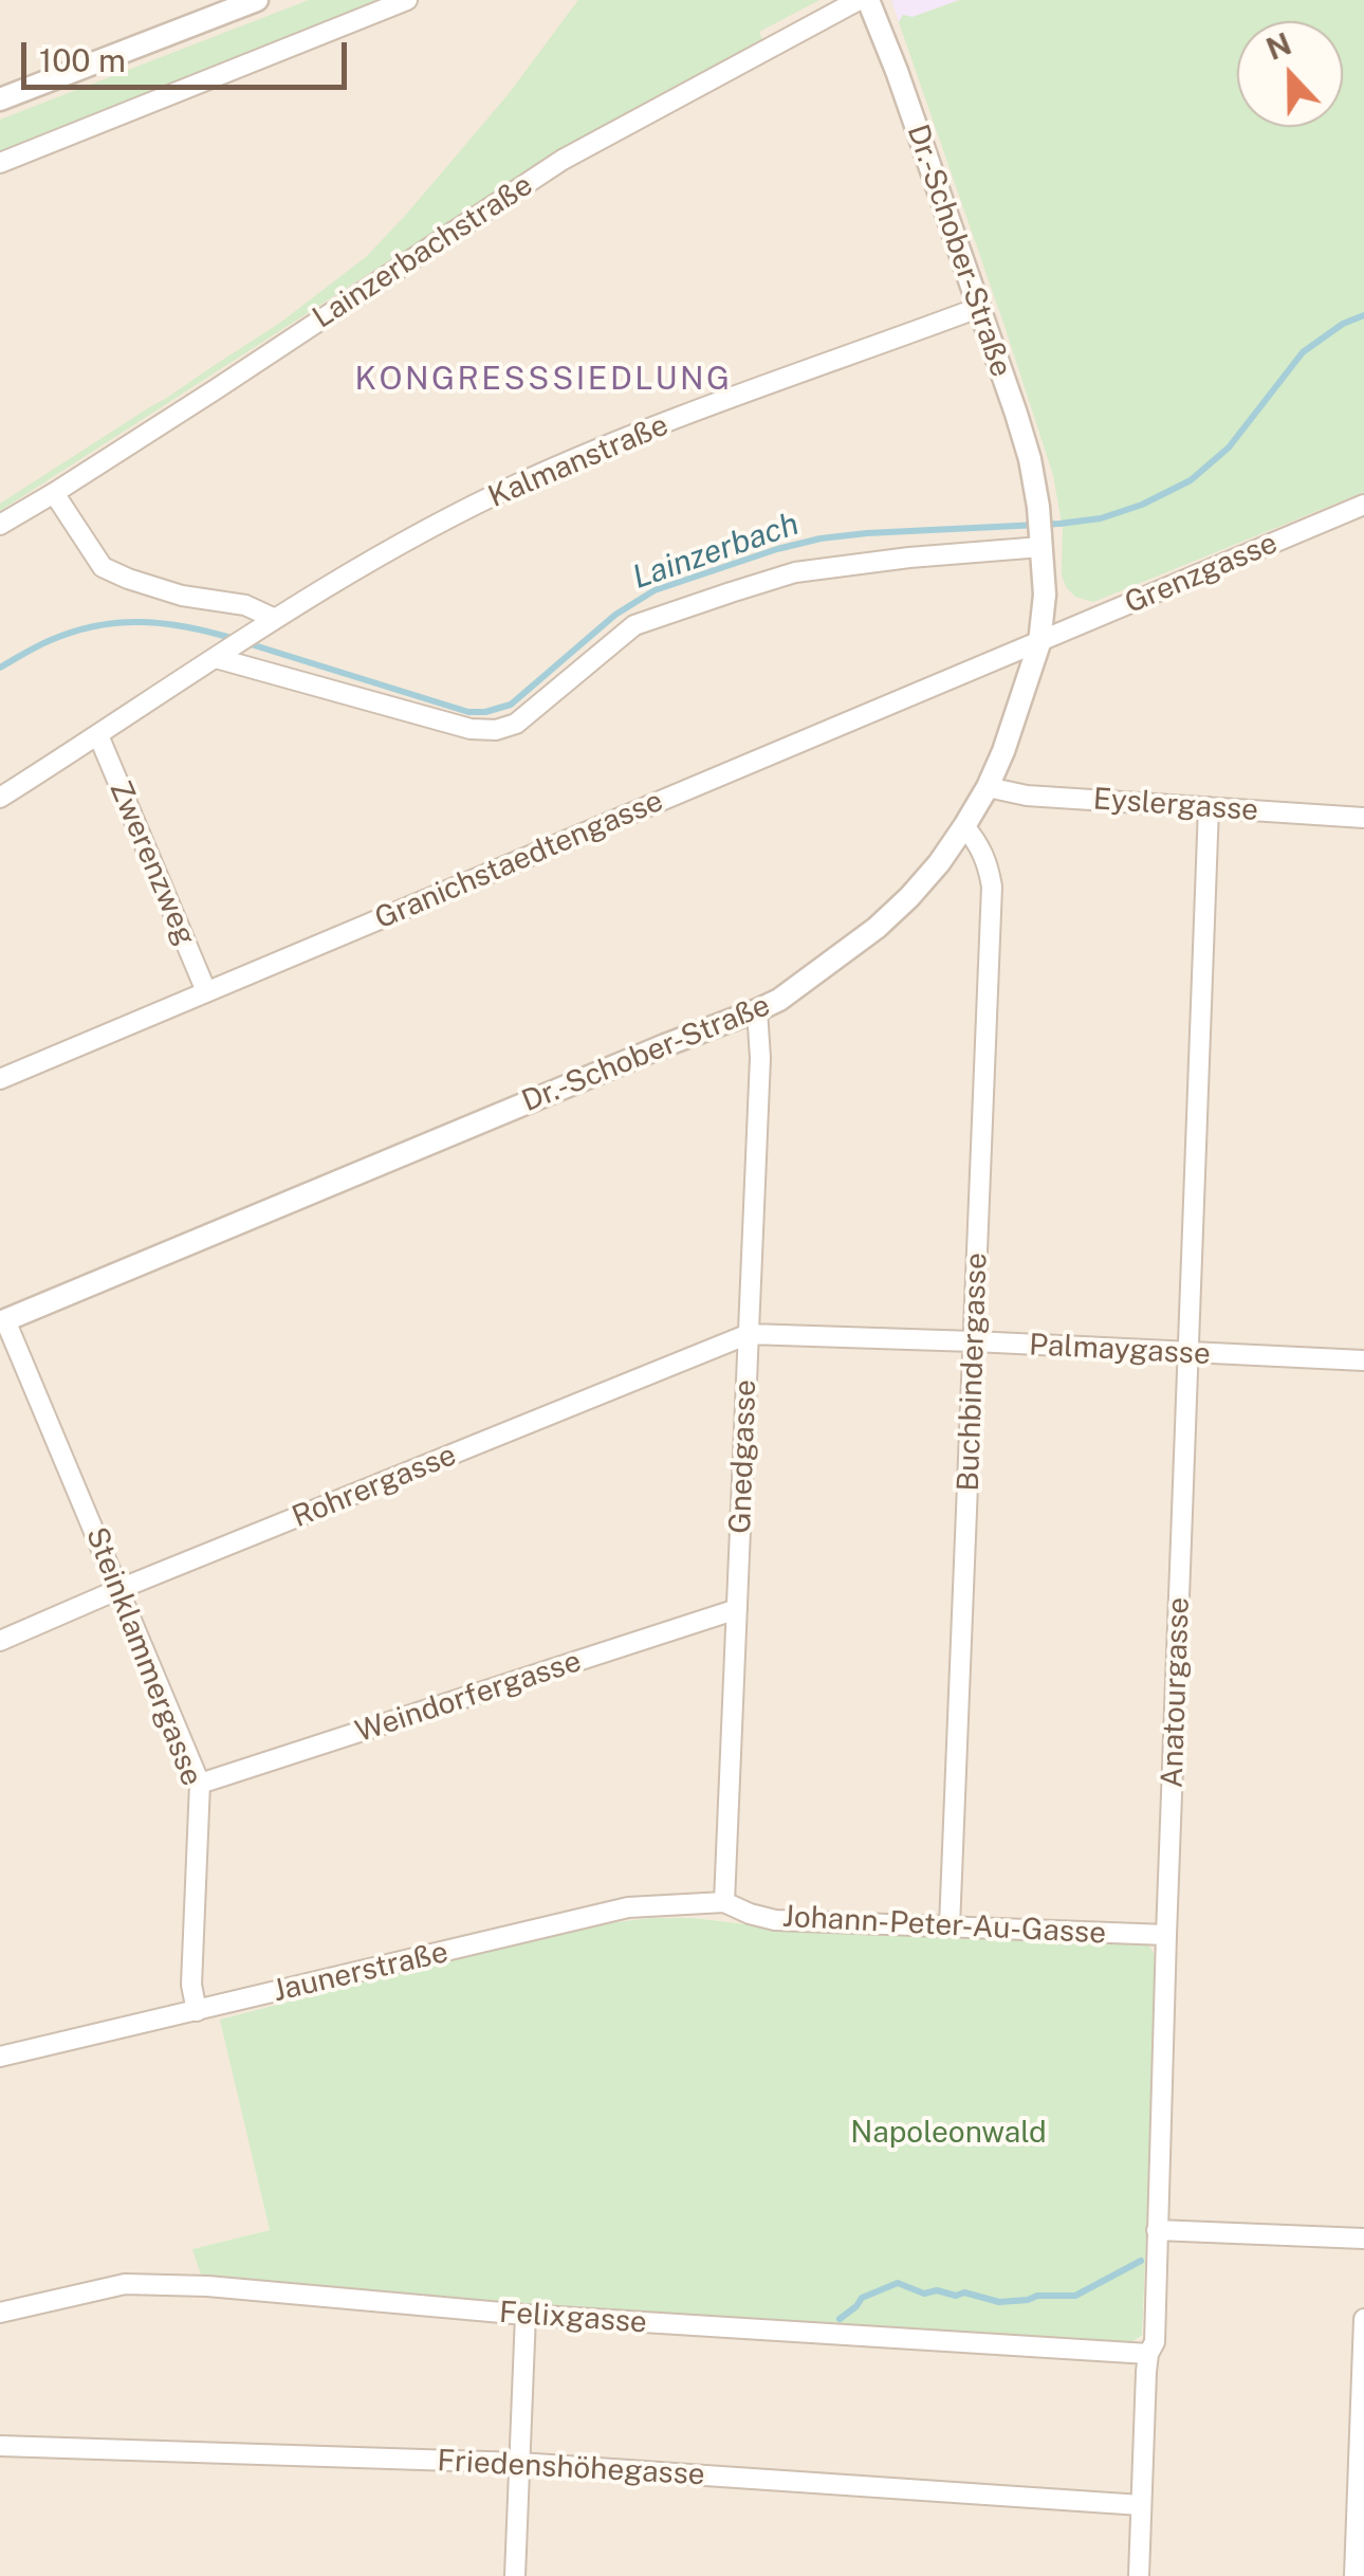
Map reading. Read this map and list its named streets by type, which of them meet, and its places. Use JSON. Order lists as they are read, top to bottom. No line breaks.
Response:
{"streets":{"street":["Dr.-Schober-Straße","Lainzerbachstraße","Kalmanstraße","Grenzgasse","Eyslergasse","Granichstaedtengasse","Zwerenzweg","Palmaygasse","Buchbindergasse","Gnedgasse","Rohrergasse","Steinklammergasse","Anatourgasse","Weindorfergasse","Johann-Peter-Au-Gasse","Jaunerstraße","Felixgasse","Friedenshöhegasse"]},"crossings":[["Dr.-Schober-Straße","Kalmanstraße"],["Dr.-Schober-Straße","Grenzgasse"],["Dr.-Schober-Straße","Eyslergasse"],["Dr.-Schober-Straße","Granichstaedtengasse"],["Dr.-Schober-Straße","Buchbindergasse"],["Dr.-Schober-Straße","Gnedgasse"],["Dr.-Schober-Straße","Steinklammergasse"],["Grenzgasse","Granichstaedtengasse"],["Eyslergasse","Anatourgasse"],["Granichstaedtengasse","Zwerenzweg"],["Palmaygasse","Buchbindergasse"],["Palmaygasse","Gnedgasse"],["Palmaygasse","Rohrergasse"],["Palmaygasse","Anatourgasse"],["Buchbindergasse","Johann-Peter-Au-Gasse"],["Gnedgasse","Rohrergasse"],["Gnedgasse","Weindorfergasse"],["Gnedgasse","Johann-Peter-Au-Gasse"],["Gnedgasse","Jaunerstraße"],["Rohrergasse","Steinklammergasse"],["Steinklammergasse","Weindorfergasse"],["Steinklammergasse","Jaunerstraße"],["Anatourgasse","Johann-Peter-Au-Gasse"],["Anatourgasse","Felixgasse"],["Anatourgasse","Friedenshöhegasse"],["Johann-Peter-Au-Gasse","Jaunerstraße"]],"districts":["KONGRESSSIEDLUNG"],"water":["Lainzerbach"],"parks":["Napoleonwald"],"scale_bar":"100 m","north":"top"}
